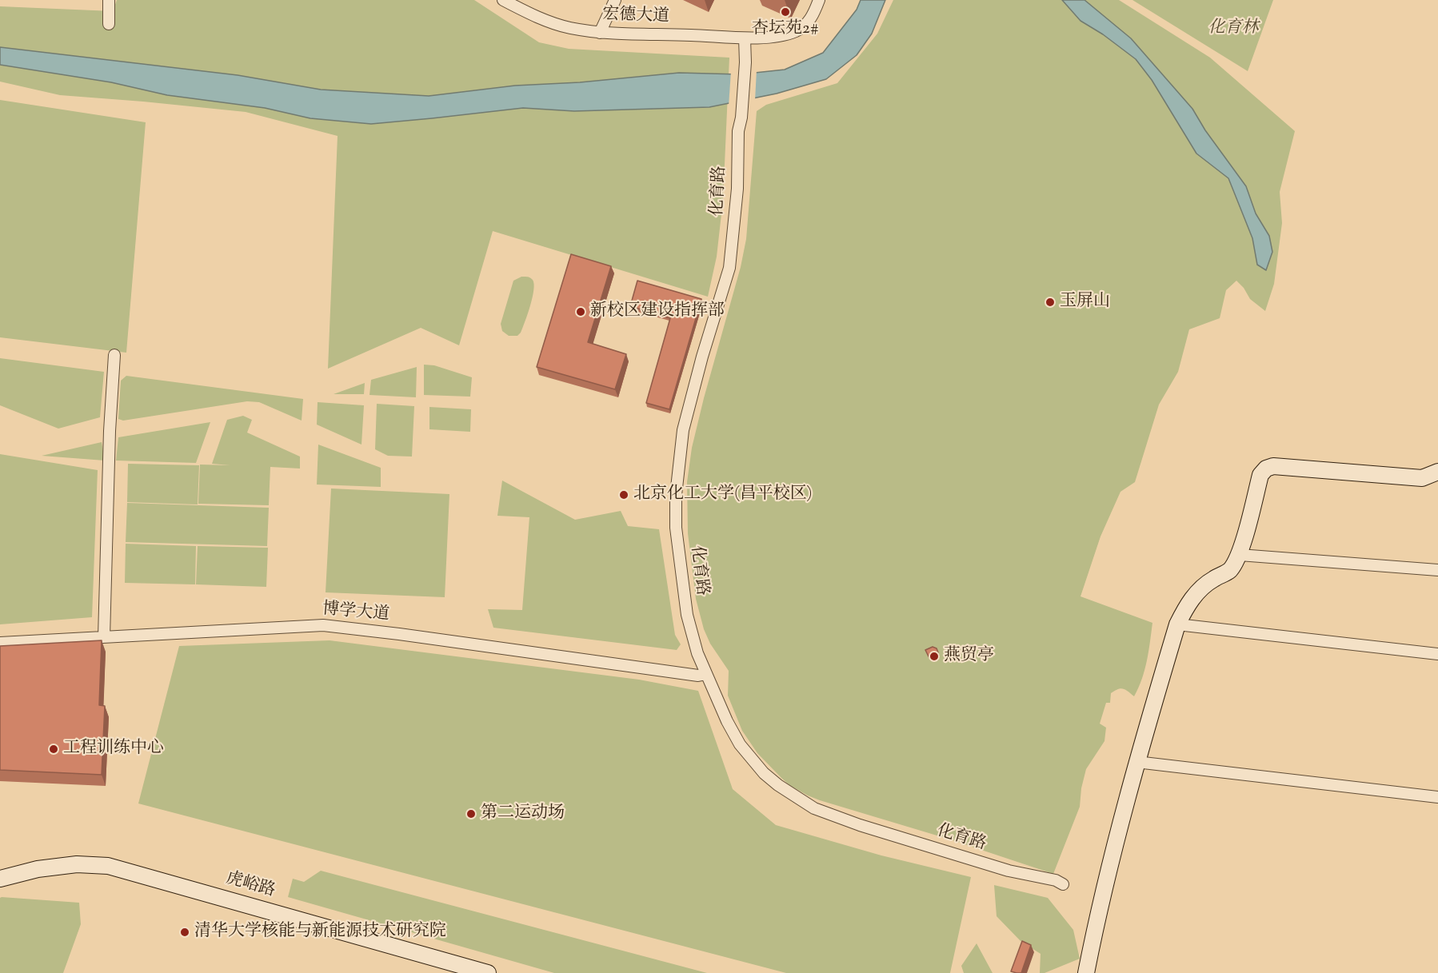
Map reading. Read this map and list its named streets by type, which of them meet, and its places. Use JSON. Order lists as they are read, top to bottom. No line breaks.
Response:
{"streets":{"street":["宏德大道","化育路","博学大道","虎峪路"]},"crossings":[["宏德大道","化育路"],["化育路","博学大道"]],"parks":["化育林"],"places":["杏坛苑2#","玉屏山","新校区建设指挥部","北京化工大学(昌平校区)","燕贸亭","工程训练中心","第二运动场","清华大学核能与新能源技术研究院"]}
